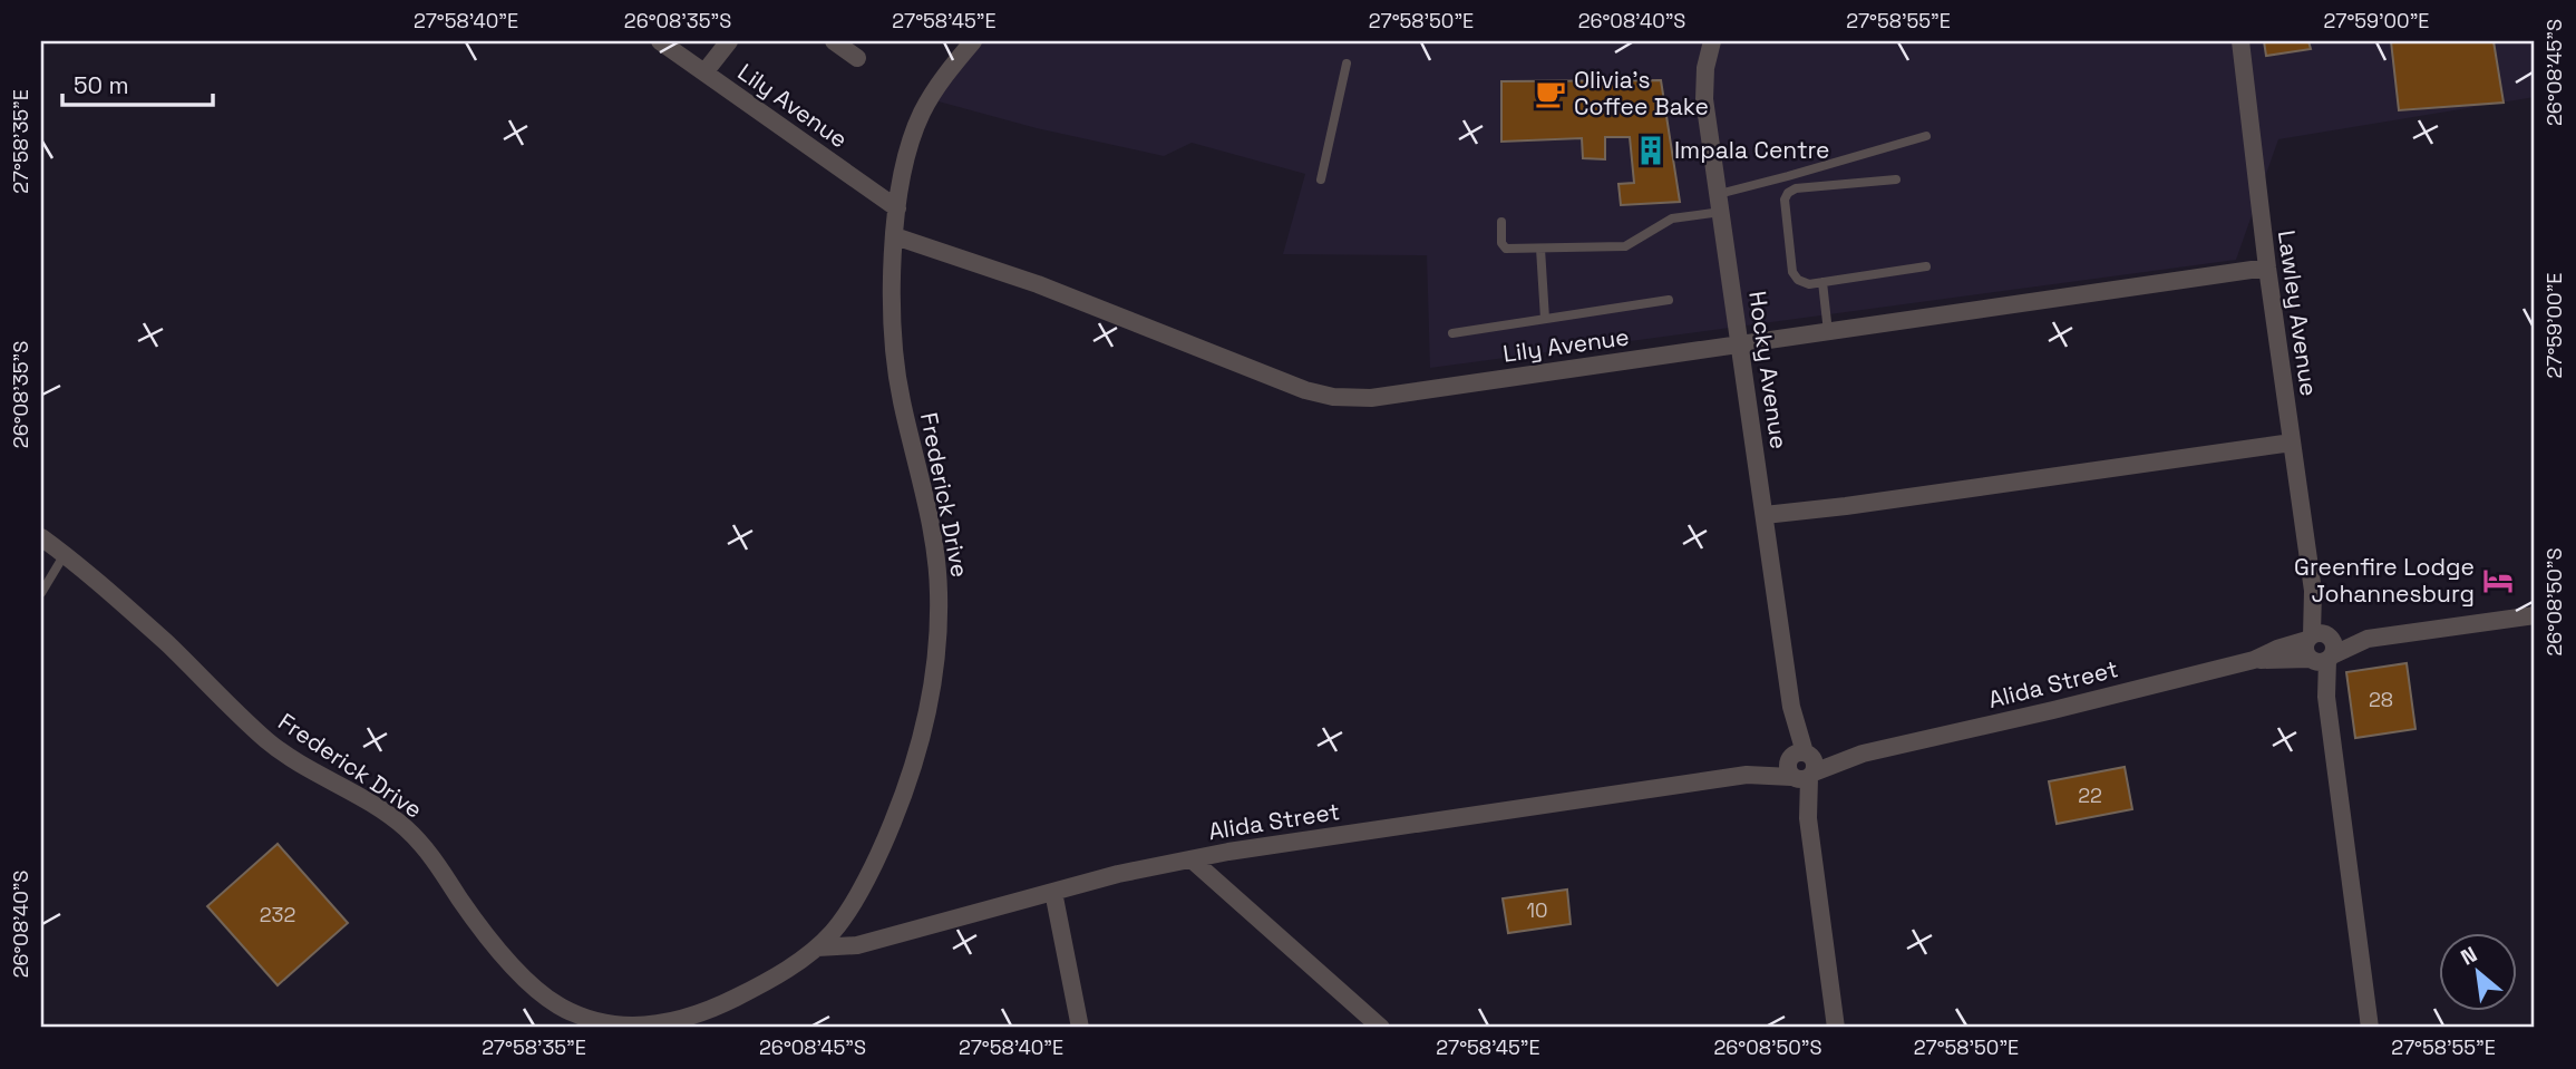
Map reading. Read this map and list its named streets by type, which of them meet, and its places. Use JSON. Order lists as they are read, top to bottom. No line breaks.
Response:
{"streets":{"street":["Lily Avenue","Lawley Avenue","Hocky Avenue","Frederick Drive","Alida Street"]},"crossings":[["Lily Avenue","Lawley Avenue"],["Lily Avenue","Hocky Avenue"],["Lily Avenue","Frederick Drive"],["Lawley Avenue","Alida Street"],["Hocky Avenue","Alida Street"],["Frederick Drive","Alida Street"]],"places":{"cafe":["Olivia's Coffee Bake"],"building":["Impala Centre"],"hotel":["Greenfire Lodge Johannesburg"]},"house_numbers":["28","22","10","232"],"scale_bar":"50 m","north":"top left","coordinates":["27°58'40\"E","26°08'35\"S","27°58'45\"E","27°58'50\"E","26°08'40\"S","27°58'55\"E","27°59'00\"E","26°08'45\"S","27°58'35\"E","26°08'50\"S"]}
